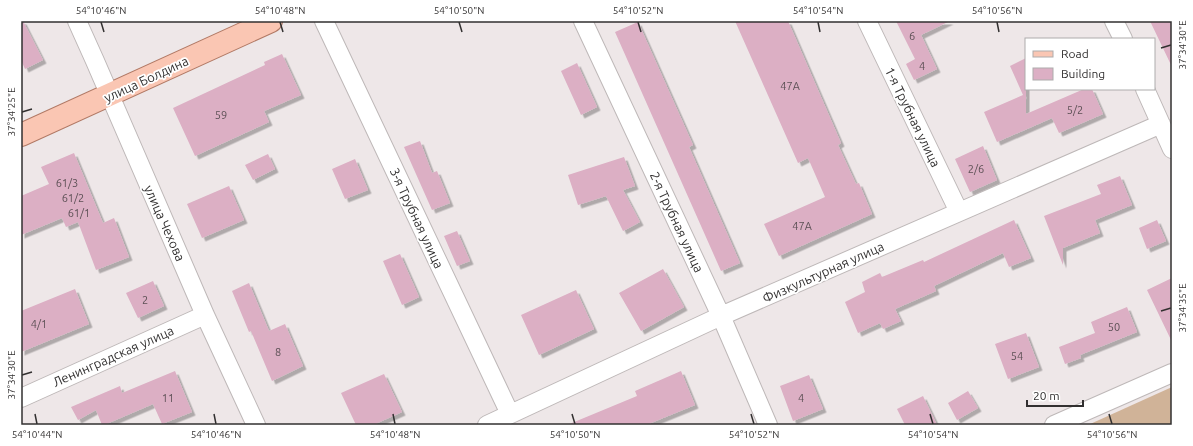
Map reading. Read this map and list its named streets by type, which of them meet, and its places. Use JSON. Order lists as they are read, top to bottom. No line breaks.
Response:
{"streets":{"main road":["улица Болдина"],"street":["1-я Трубная улица","3-я Трубная улица","2-я Трубная улица","улица Чехова","Физкультурная улица","Ленинградская улица"]},"crossings":[["улица Болдина","улица Чехова"],["1-я Трубная улица","Физкультурная улица"],["3-я Трубная улица","Физкультурная улица"],["2-я Трубная улица","Физкультурная улица"],["улица Чехова","Ленинградская улица"]],"house_numbers":["6","4","47А","5/2","59","2/6","61/3","61/2","61/1","47А","2","4/1","50","8","54","11","4"],"legend":["Road","Building"],"scale_bar":"20 m","coordinates":["54°10'46\"N","54°10'48\"N","54°10'50\"N","54°10'52\"N","54°10'54\"N","54°10'56\"N","37°34'30\"E","37°34'25\"E","37°34'35\"E","54°10'44\"N"]}
